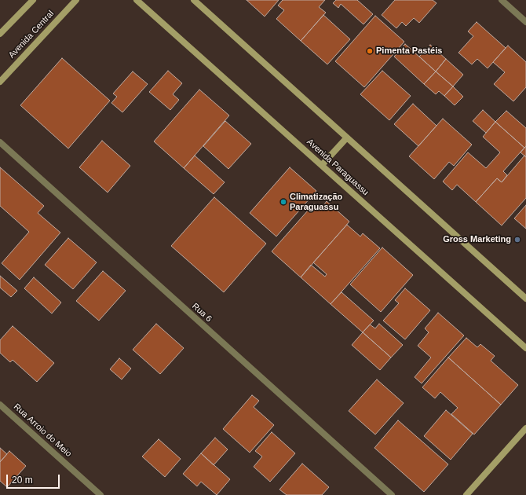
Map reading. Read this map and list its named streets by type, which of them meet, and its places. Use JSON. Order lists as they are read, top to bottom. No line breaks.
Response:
{"streets":{"main road":["Avenida Central","Avenida Paraguassu"],"street":["Rua 6","Rua Arroio do Meio"]},"places":["Pimenta Pastéis","Climatização Paraguassu","Gross Marketing"],"scale_bar":"20 m"}
